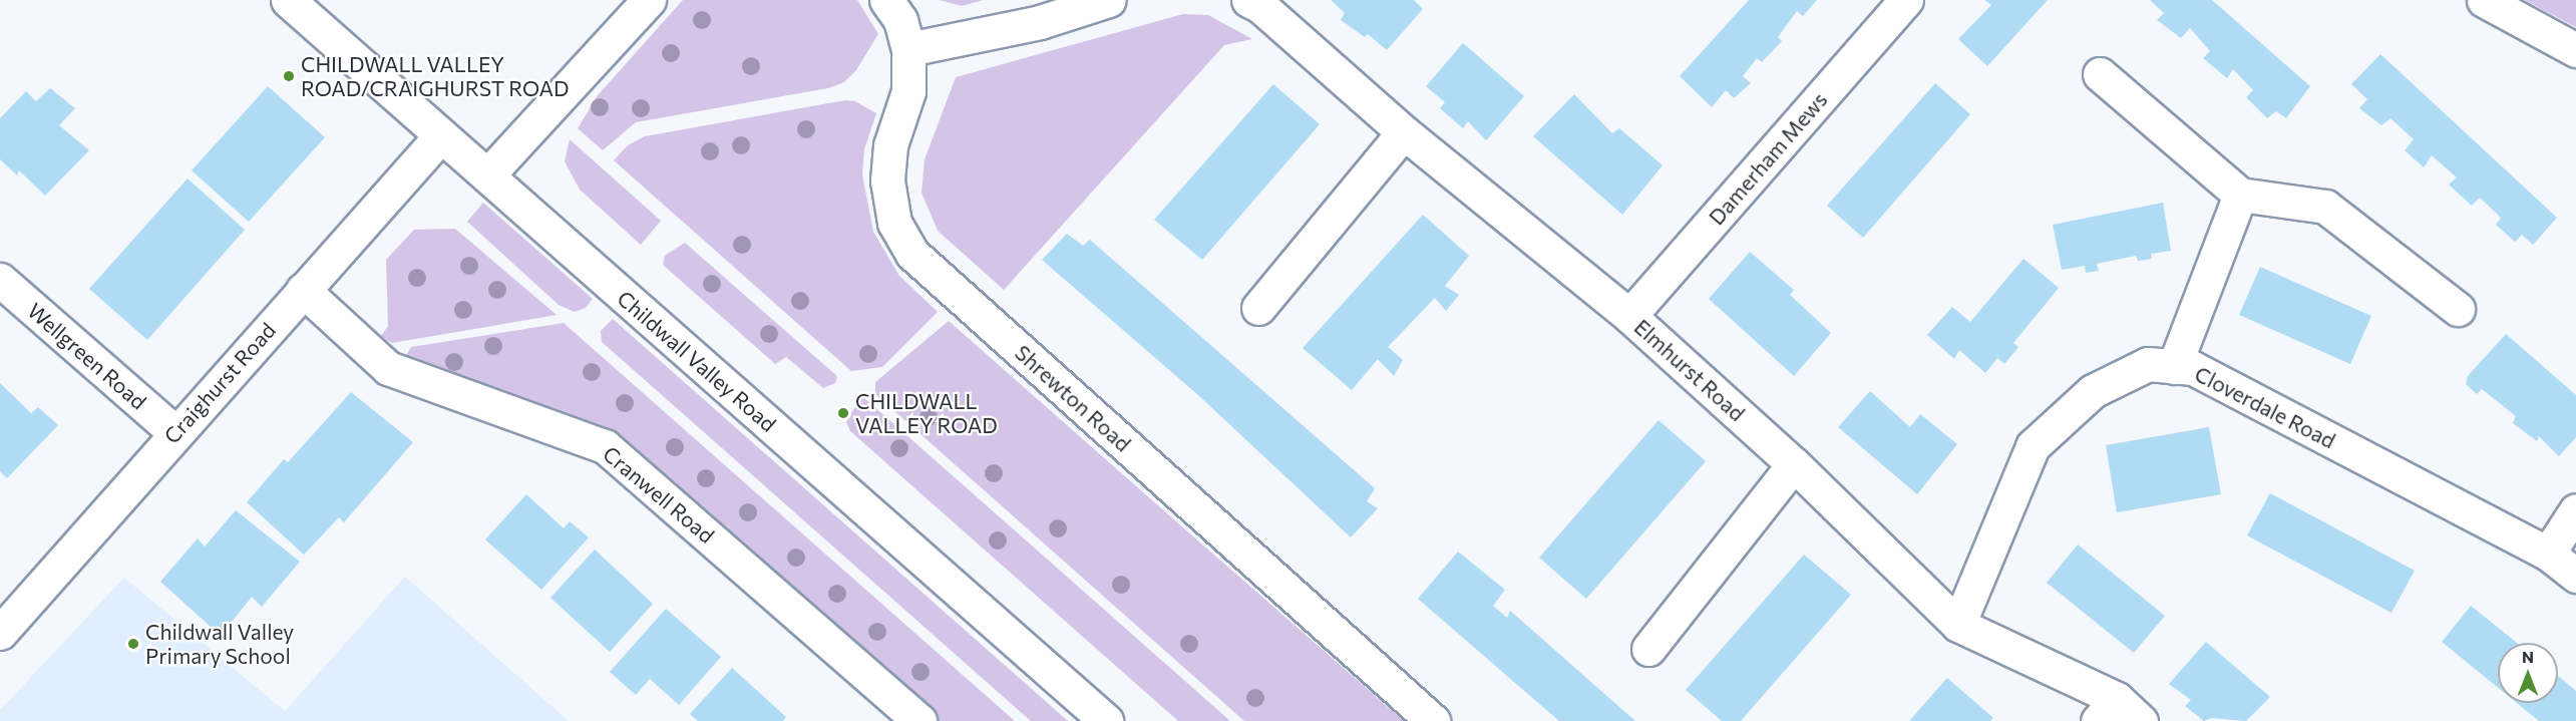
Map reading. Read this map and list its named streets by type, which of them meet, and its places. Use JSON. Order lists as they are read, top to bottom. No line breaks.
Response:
{"streets":{"street":["Damerham Mews","Wellgreen Road","Childwall Valley Road","Elmhurst Road","Craighurst Road","Shrewton Road","Cloverdale Road","Cranwell Road"]},"crossings":[["Damerham Mews","Elmhurst Road"],["Wellgreen Road","Craighurst Road"],["Childwall Valley Road","Craighurst Road"],["Elmhurst Road","Cloverdale Road"],["Craighurst Road","Cranwell Road"]],"places":["CHILDWALL VALLEY ROAD/CRAIGHURST ROAD","CHILDWALL VALLEY ROAD","Childwall Valley Primary School"],"north":"top"}
